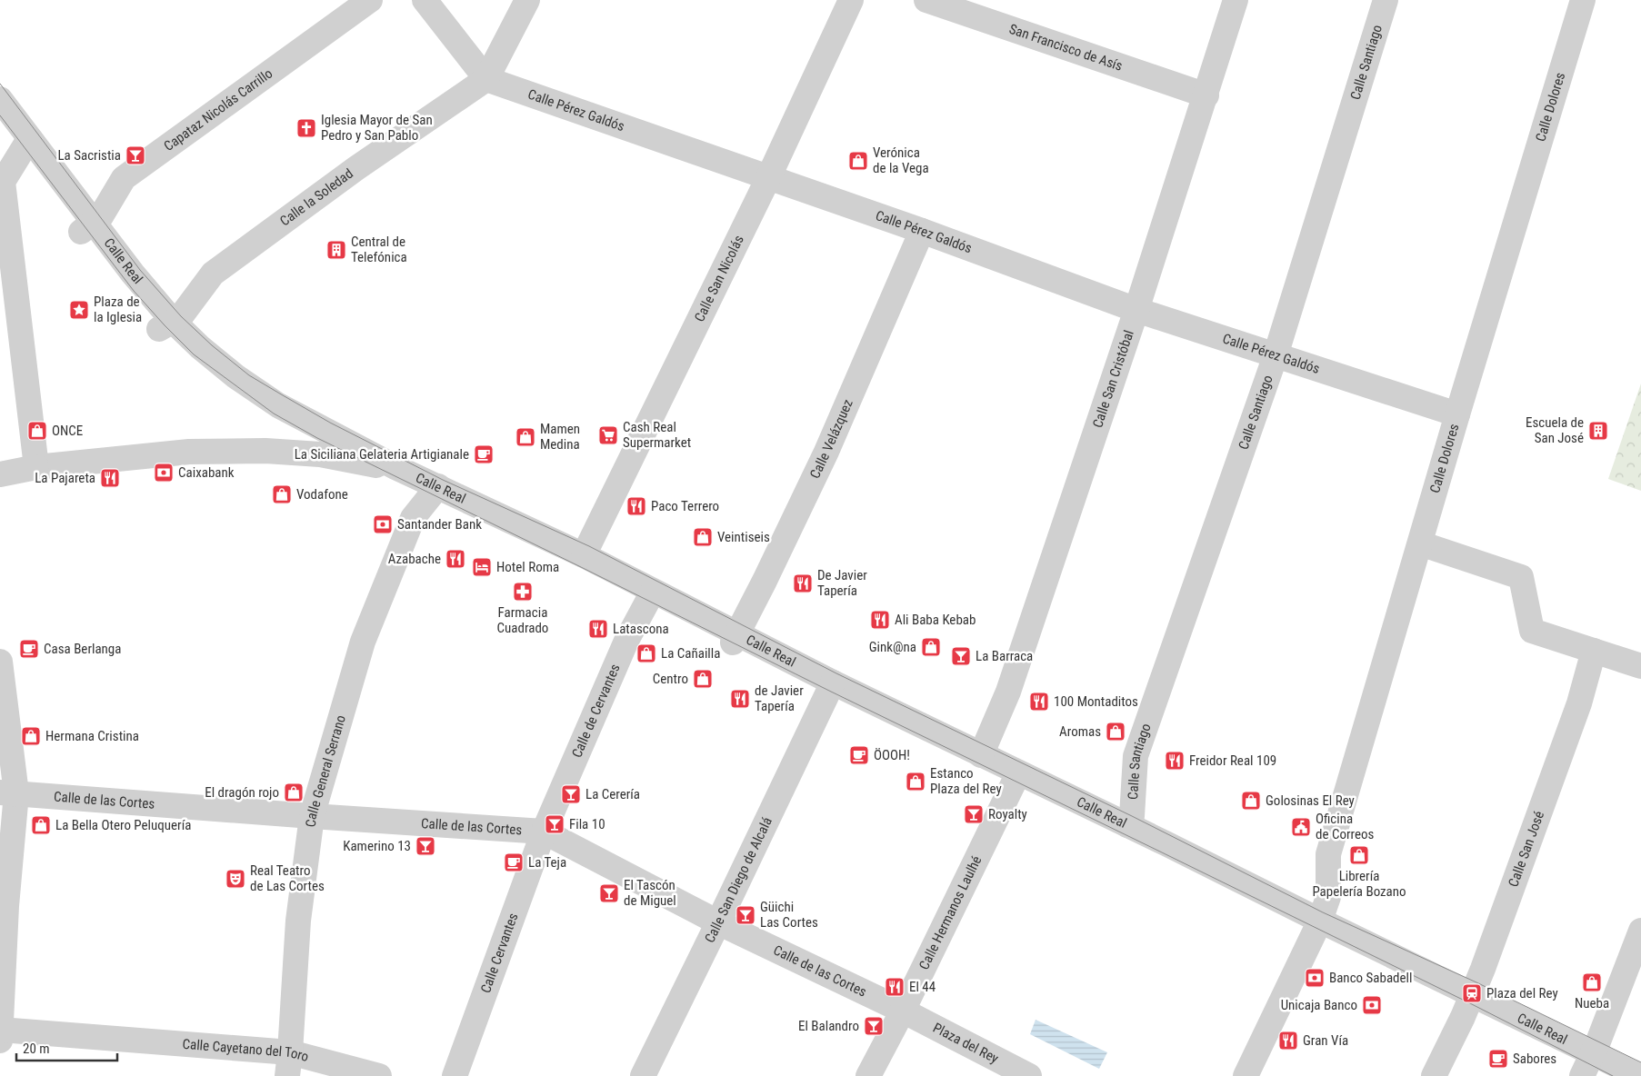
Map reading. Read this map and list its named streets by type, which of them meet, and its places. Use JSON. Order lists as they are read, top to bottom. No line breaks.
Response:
{"streets":{"street":["San Francisco de Asís","Calle Santiago","Calle Dolores","Capataz Nicolás Carrillo","Calle Pérez Galdós","Calle la Soledad","Calle Real","Calle San Nicolás","Calle San Cristóbal","Calle Velázquez","Calle de Cervantes","Calle General Serrano","Calle de las Cortes","Calle San José","Calle San Diego de Alcalá","Calle Hermanos Laulhé","Calle Cervantes","Plaza del Rey","Calle Cayetano del Toro"]},"crossings":[["San Francisco de Asís","Calle San Cristóbal"],["Calle Santiago","Calle Pérez Galdós"],["Calle Santiago","Calle Real"],["Calle Dolores","Calle Pérez Galdós"],["Calle Dolores","Calle Real"],["Capataz Nicolás Carrillo","Calle Real"],["Calle Pérez Galdós","Calle la Soledad"],["Calle Pérez Galdós","Calle San Nicolás"],["Calle Pérez Galdós","Calle San Cristóbal"],["Calle Pérez Galdós","Calle Velázquez"],["Calle la Soledad","Calle Real"],["Calle Real","Calle San Nicolás"],["Calle Real","Calle San Cristóbal"],["Calle Real","Calle Velázquez"],["Calle Real","Calle de Cervantes"],["Calle Real","Calle General Serrano"],["Calle Real","Calle San José"],["Calle Real","Calle San Diego de Alcalá"],["Calle Real","Calle Hermanos Laulhé"],["Calle de Cervantes","Calle de las Cortes"],["Calle de Cervantes","Calle Cervantes"],["Calle General Serrano","Calle de las Cortes"],["Calle General Serrano","Calle Cayetano del Toro"],["Calle de las Cortes","Calle San Diego de Alcalá"],["Calle de las Cortes","Calle Hermanos Laulhé"],["Calle de las Cortes","Calle Cervantes"],["Calle de las Cortes","Plaza del Rey"],["Calle Hermanos Laulhé","Plaza del Rey"]],"places":{"church":["Iglesia Mayor de San Pedro y San Pablo"],"bar":["La Sacristia","La Barraca","La Cerería","Royalty","Fila 10","Kamerino 13","El Tascón de Miguel","Güichi Las Cortes","El Balandro"],"shop":["Verónica de la Vega","ONCE","Mamen Medina","Vodafone","Veintiseis","Gink@na","La Cañailla","Centro","Aromas","Hermana Cristina","Estanco Plaza del Rey","El dragón rojo","Golosinas El Rey","La Bella Otero Peluquería","Librería Papelería Bozano","Nueba"],"building":["Central de Telefónica","Escuela de San José"],"place":["Plaza de la Iglesia"],"supermarket":["Cash Real Supermarket"],"cafe":["La Siciliana Gelateria Artigianale","Casa Berlanga","ÖOOH!","La Teja","Sabores"],"bank":["Caixabank","Santander Bank","Banco Sabadell","Unicaja Banco"],"restaurant":["La Pajareta","Paco Terrero","Azabache","De Javier Tapería","Ali Baba Kebab","Latascona","de Javier Tapería","100 Montaditos","Freidor Real 109","El 44","Gran Vía"],"hotel":["Hotel Roma"],"pharmacy":["Farmacia Cuadrado"],"public building":["Oficina de Correos"],"theatre":["Real Teatro de Las Cortes"],"station":["Plaza del Rey"]},"scale_bar":"20 m"}
